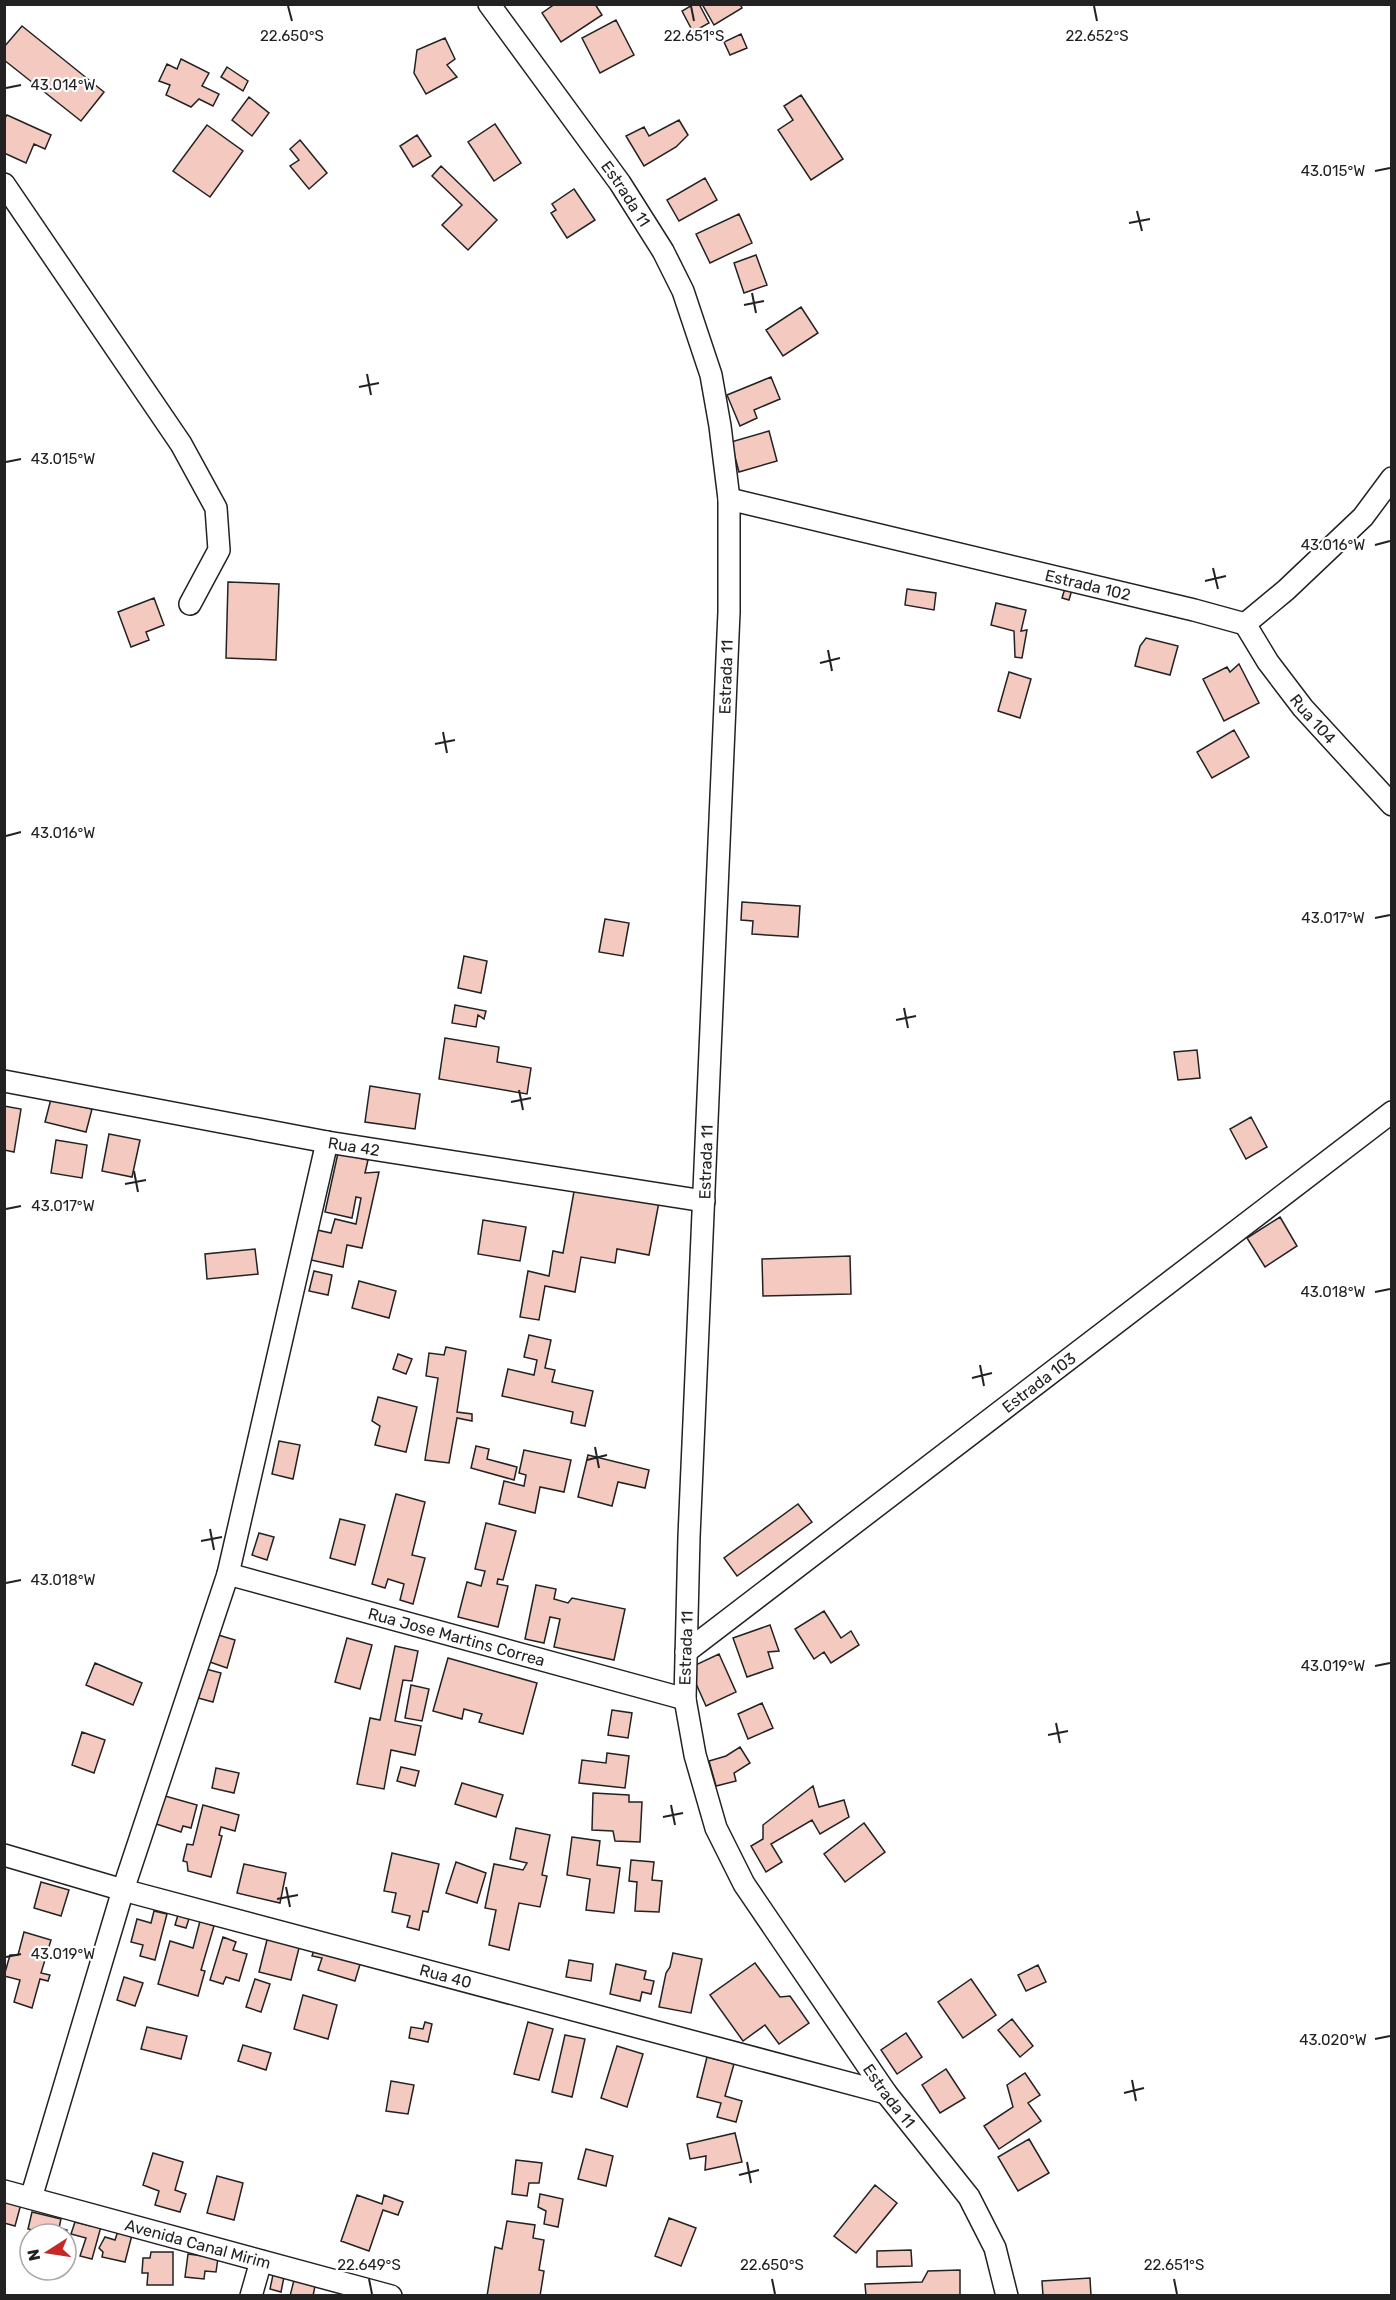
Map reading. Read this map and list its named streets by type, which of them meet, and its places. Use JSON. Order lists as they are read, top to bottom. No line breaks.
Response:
{"streets":{"street":["Estrada 11","Estrada 102","Rua 104","Rua 42","Estrada 103","Rua Jose Martins Correa","Rua 40","Avenida Canal Mirim"]},"crossings":[["Estrada 11","Estrada 102"],["Estrada 11","Rua 42"],["Estrada 11","Estrada 103"],["Estrada 11","Rua Jose Martins Correa"],["Estrada 11","Rua 40"],["Estrada 102","Rua 104"]],"north":"left","coordinates":["22.650°S","22.651°S","22.652°S","43.014°W","43.015°W","43.016°W","43.017°W","43.018°W","43.019°W","43.020°W","22.649°S"]}
